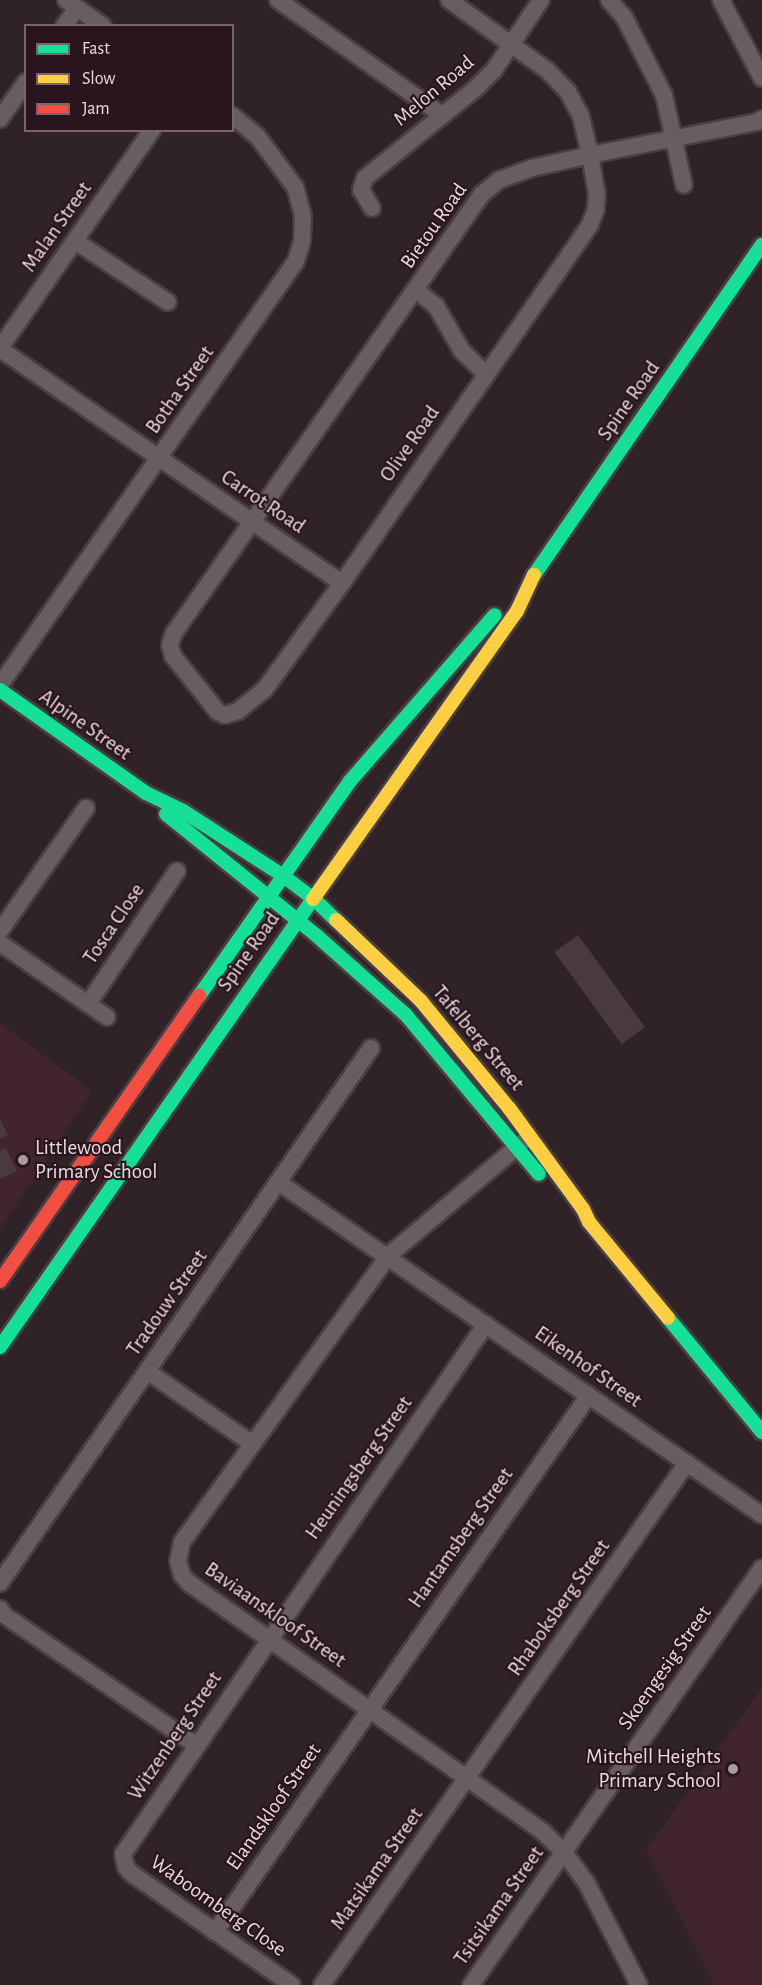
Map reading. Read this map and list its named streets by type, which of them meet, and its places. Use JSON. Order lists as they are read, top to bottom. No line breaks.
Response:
{"streets":{"main road":["Spine Road","Alpine Street","Tafelberg Street"],"street":["Melon Road","Bietou Road","Malan Street","Botha Street","Olive Road","Carrot Road","Tosca Close","Tradouw Street","Eikenhof Street","Heuningsberg Street","Hantamsberg Street","Rhaboksberg Street","Baviaanskloof Street","Skoengesig Street","Witzenberg Street","Elandskloof Street","Matsikama Street","Waboomberg Close","Tsitsikama Street"]},"crossings":[["Melon Road","Olive Road"],["Bietou Road","Olive Road"],["Bietou Road","Carrot Road"],["Malan Street","Carrot Road"],["Botha Street","Carrot Road"],["Spine Road","Alpine Street"],["Spine Road","Tafelberg Street"],["Olive Road","Carrot Road"],["Alpine Street","Tafelberg Street"],["Tafelberg Street","Baviaanskloof Street"],["Tradouw Street","Eikenhof Street"],["Eikenhof Street","Heuningsberg Street"],["Eikenhof Street","Hantamsberg Street"],["Eikenhof Street","Rhaboksberg Street"],["Eikenhof Street","Baviaanskloof Street"],["Heuningsberg Street","Baviaanskloof Street"],["Heuningsberg Street","Witzenberg Street"],["Hantamsberg Street","Baviaanskloof Street"],["Hantamsberg Street","Elandskloof Street"],["Rhaboksberg Street","Baviaanskloof Street"],["Rhaboksberg Street","Matsikama Street"],["Baviaanskloof Street","Skoengesig Street"],["Baviaanskloof Street","Witzenberg Street"],["Baviaanskloof Street","Elandskloof Street"],["Baviaanskloof Street","Matsikama Street"],["Baviaanskloof Street","Tsitsikama Street"],["Skoengesig Street","Tsitsikama Street"],["Witzenberg Street","Waboomberg Close"],["Elandskloof Street","Waboomberg Close"]],"places":["Littlewood Primary School","Mitchell Heights Primary School"],"legend":["Fast","Slow","Jam"]}
